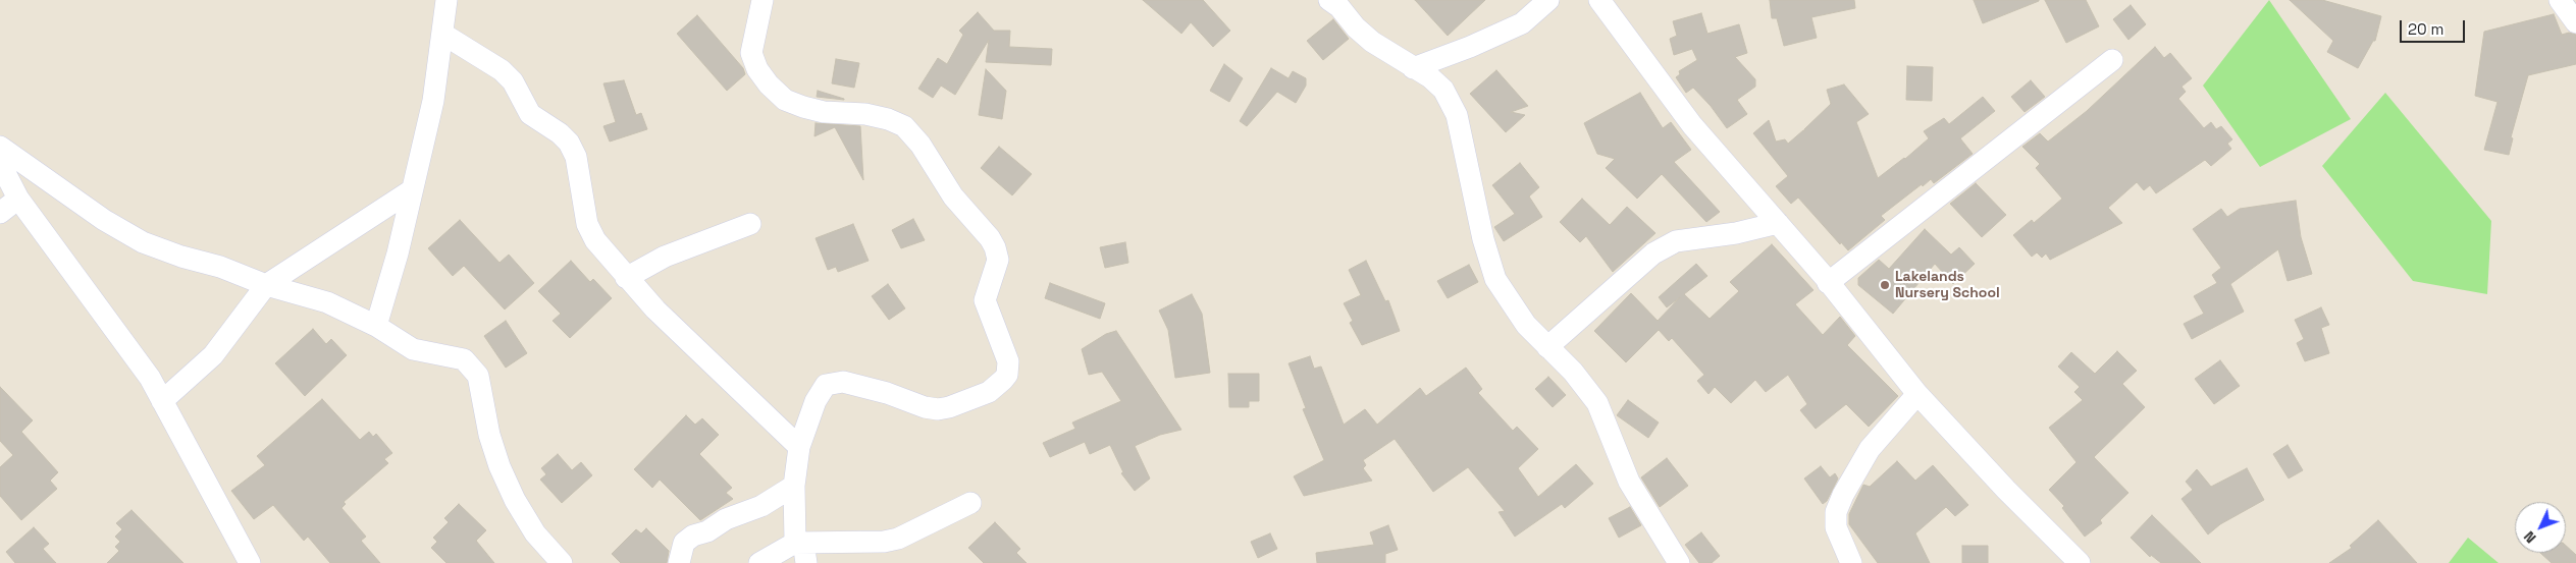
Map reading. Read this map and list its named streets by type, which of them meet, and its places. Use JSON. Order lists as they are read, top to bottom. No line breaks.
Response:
{"places":["Lakelands Nursery School"],"scale_bar":"20 m","north":"bottom left"}
